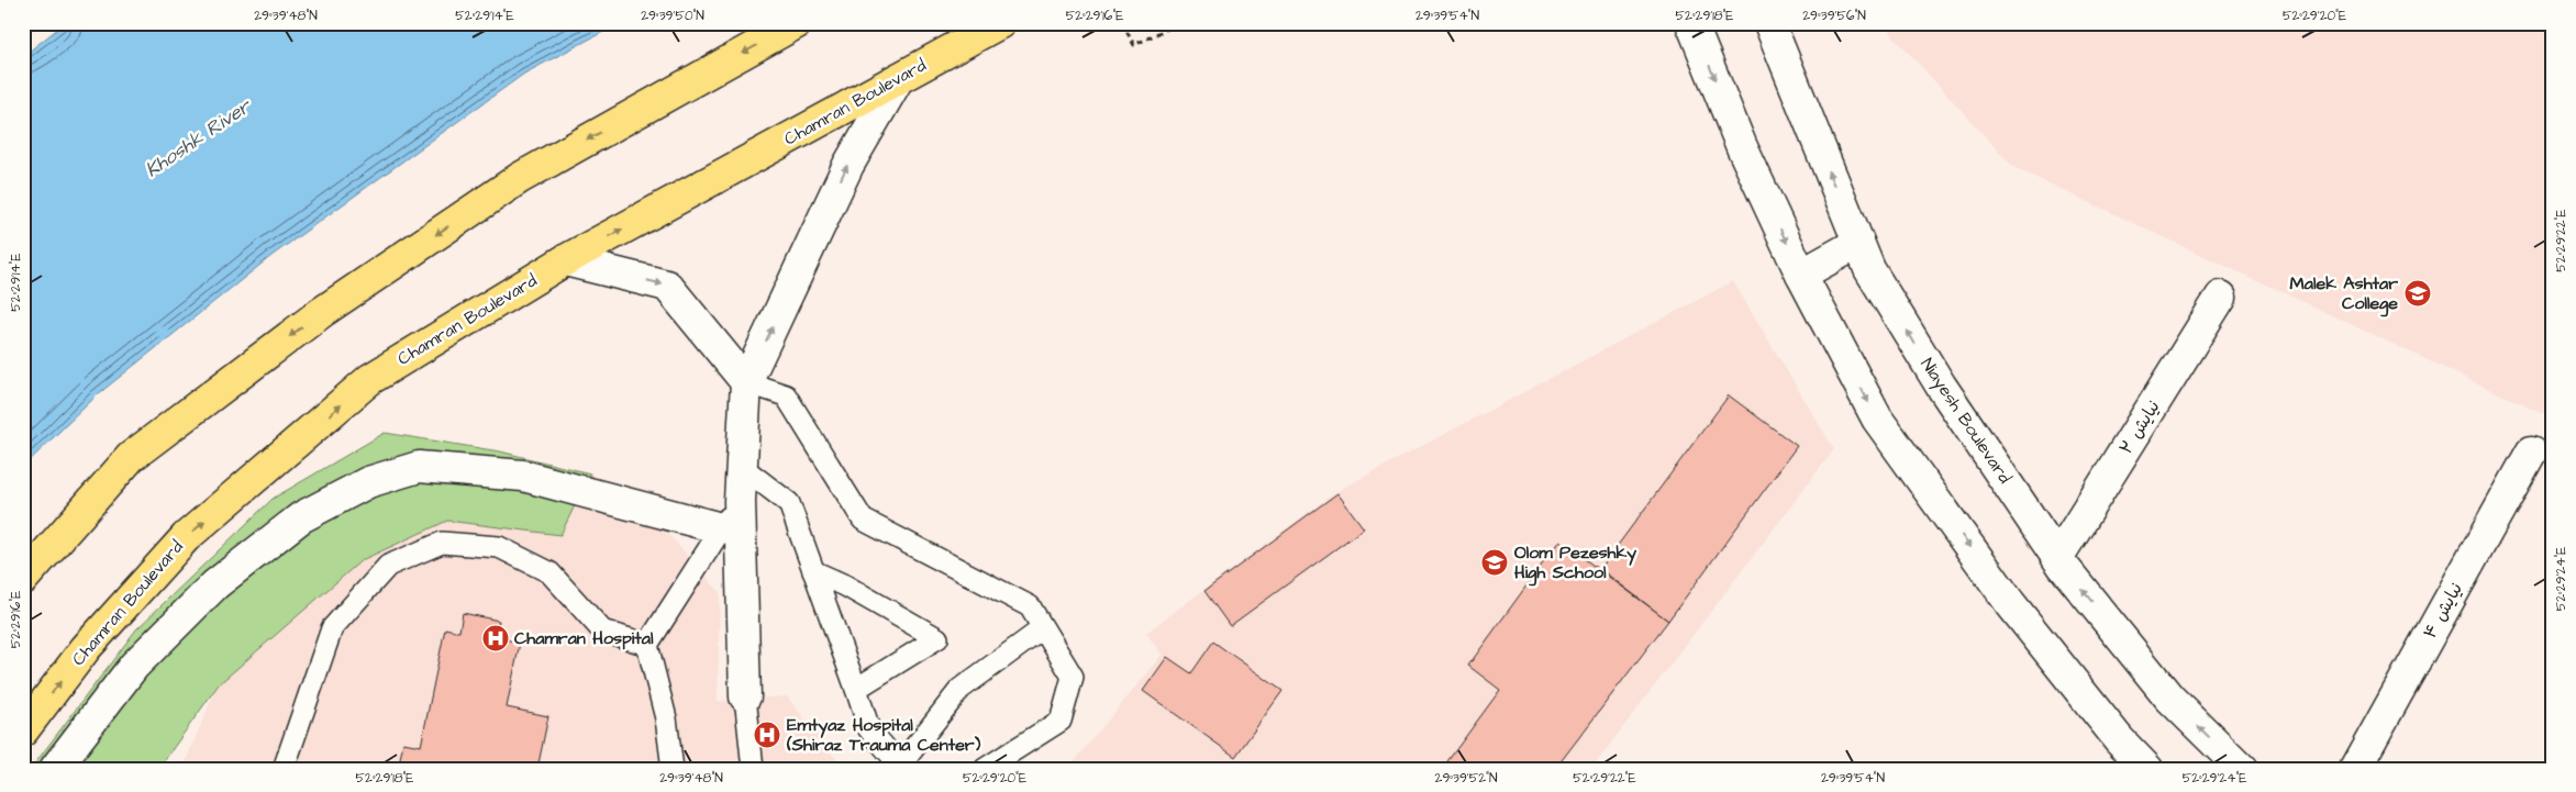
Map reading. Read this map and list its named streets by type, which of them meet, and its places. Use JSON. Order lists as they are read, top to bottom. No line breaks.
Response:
{"streets":{"main road":["Chamran Boulevard"],"street":["Niayesh Boulevard","نیایش ۲","نیایش ۴"]},"crossings":[["Niayesh Boulevard","نیایش ۲"]],"water":["Khoshk River"],"places":{"school or university":["Malek Ashtar College","Olom Pezeshky High School"],"hospital":["Chamran Hospital","Emtyaz Hospital (Shiraz Trauma Center)"]},"coordinates":["29°39'48\"N","52°29'14\"E","29°39'50\"N","52°29'16\"E","29°39'54\"N","52°29'18\"E","29°39'56\"N","52°29'20\"E","52°29'22\"E","52°29'24\"E","29°39'52\"N"]}
